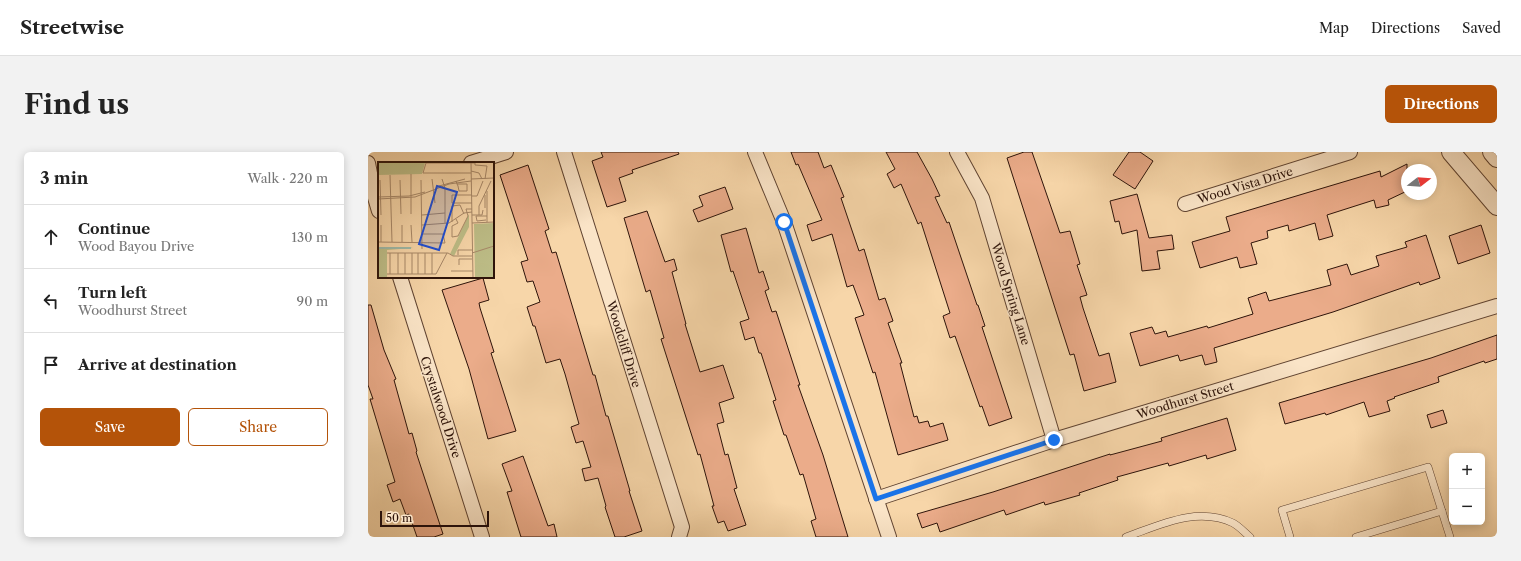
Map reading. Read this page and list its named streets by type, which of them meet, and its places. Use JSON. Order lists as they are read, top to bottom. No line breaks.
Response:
{"streets":{"street":["Wood Vista Drive","Wood Spring Lane","Woodcliff Drive","Woodhurst Street","Crystalwood Drive"]},"crossings":[["Wood Spring Lane","Woodhurst Street"]],"scale_bar":"50 m","north":"right","page":{"header":"Streetwise","nav":["Map","Directions","Saved"],"buttons":["Directions",["Save","Share"]],"title":"Find us","heading":["3 min","Walk · 220 m"],"list":[["Continue","Wood Bayou Drive","130 m"],["Turn left","Woodhurst Street","90 m"],"Arrive at destination"],"map_buttons":["+","−"],"scale":"50 m"}}
